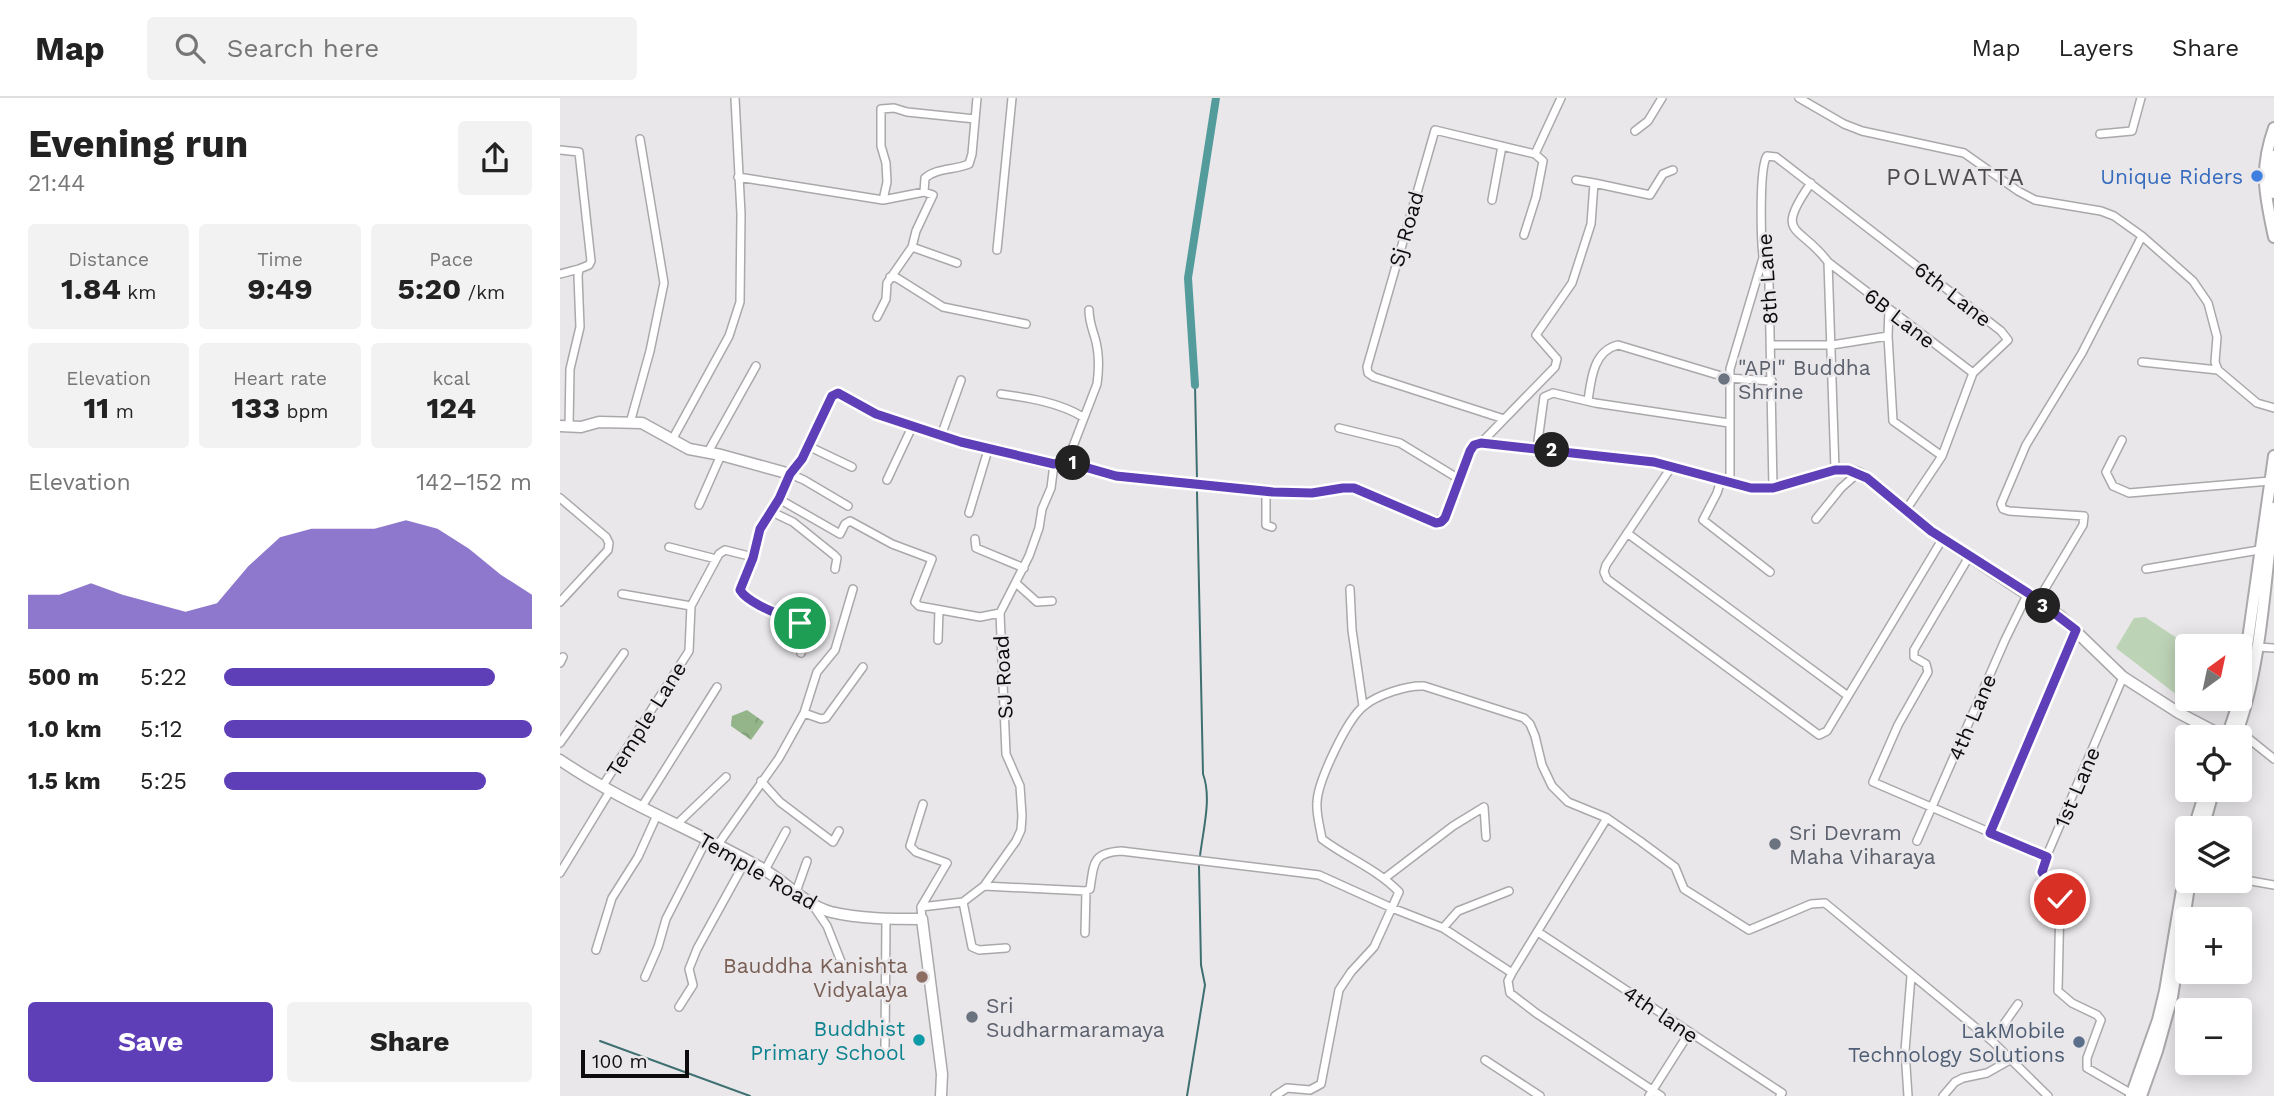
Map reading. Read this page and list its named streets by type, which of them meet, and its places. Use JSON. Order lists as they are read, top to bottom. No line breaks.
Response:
{"streets":{"street":["Sj Road","8th Lane","6th Lane","6B Lane","SJ Road","4th Lane","Temple Lane","1st Lane","Temple Road","4th lane"]},"crossings":[["8th Lane","6th Lane"],["6th Lane","6B Lane"],["Temple Lane","Temple Road"]],"districts":["POLWATTA"],"places":["Unique Riders","\"API\" Buddha Shrine","Sri Devram Maha Viharaya","Bauddha Kanishta Vidyalaya","Sri Sudharmaramaya","Buddhist Primary School","LakMobile Technology Solutions"],"scale_bar":"100 m","north":"top right","page":{"header":"Map","search":"Search here","nav":["Map","Layers","Share"],"heading":["Evening run","21:44"],"stats":[["Distance","1.84 km"],["Time","9:49"],["Pace","5:20 /km"],["Elevation","11 m"],["Heart rate","133 bpm"],["kcal","124"]],"pins":["2","1","3"],"chart":["Elevation","142–152 m"],"map_buttons":["+","−"],"list":[{"name":"500 m","note":"5:22"},{"name":"1.0 km","note":"5:12"},{"name":"1.5 km","note":"5:25"}],"buttons":["Save","Share"],"scale":"100 m"}}
